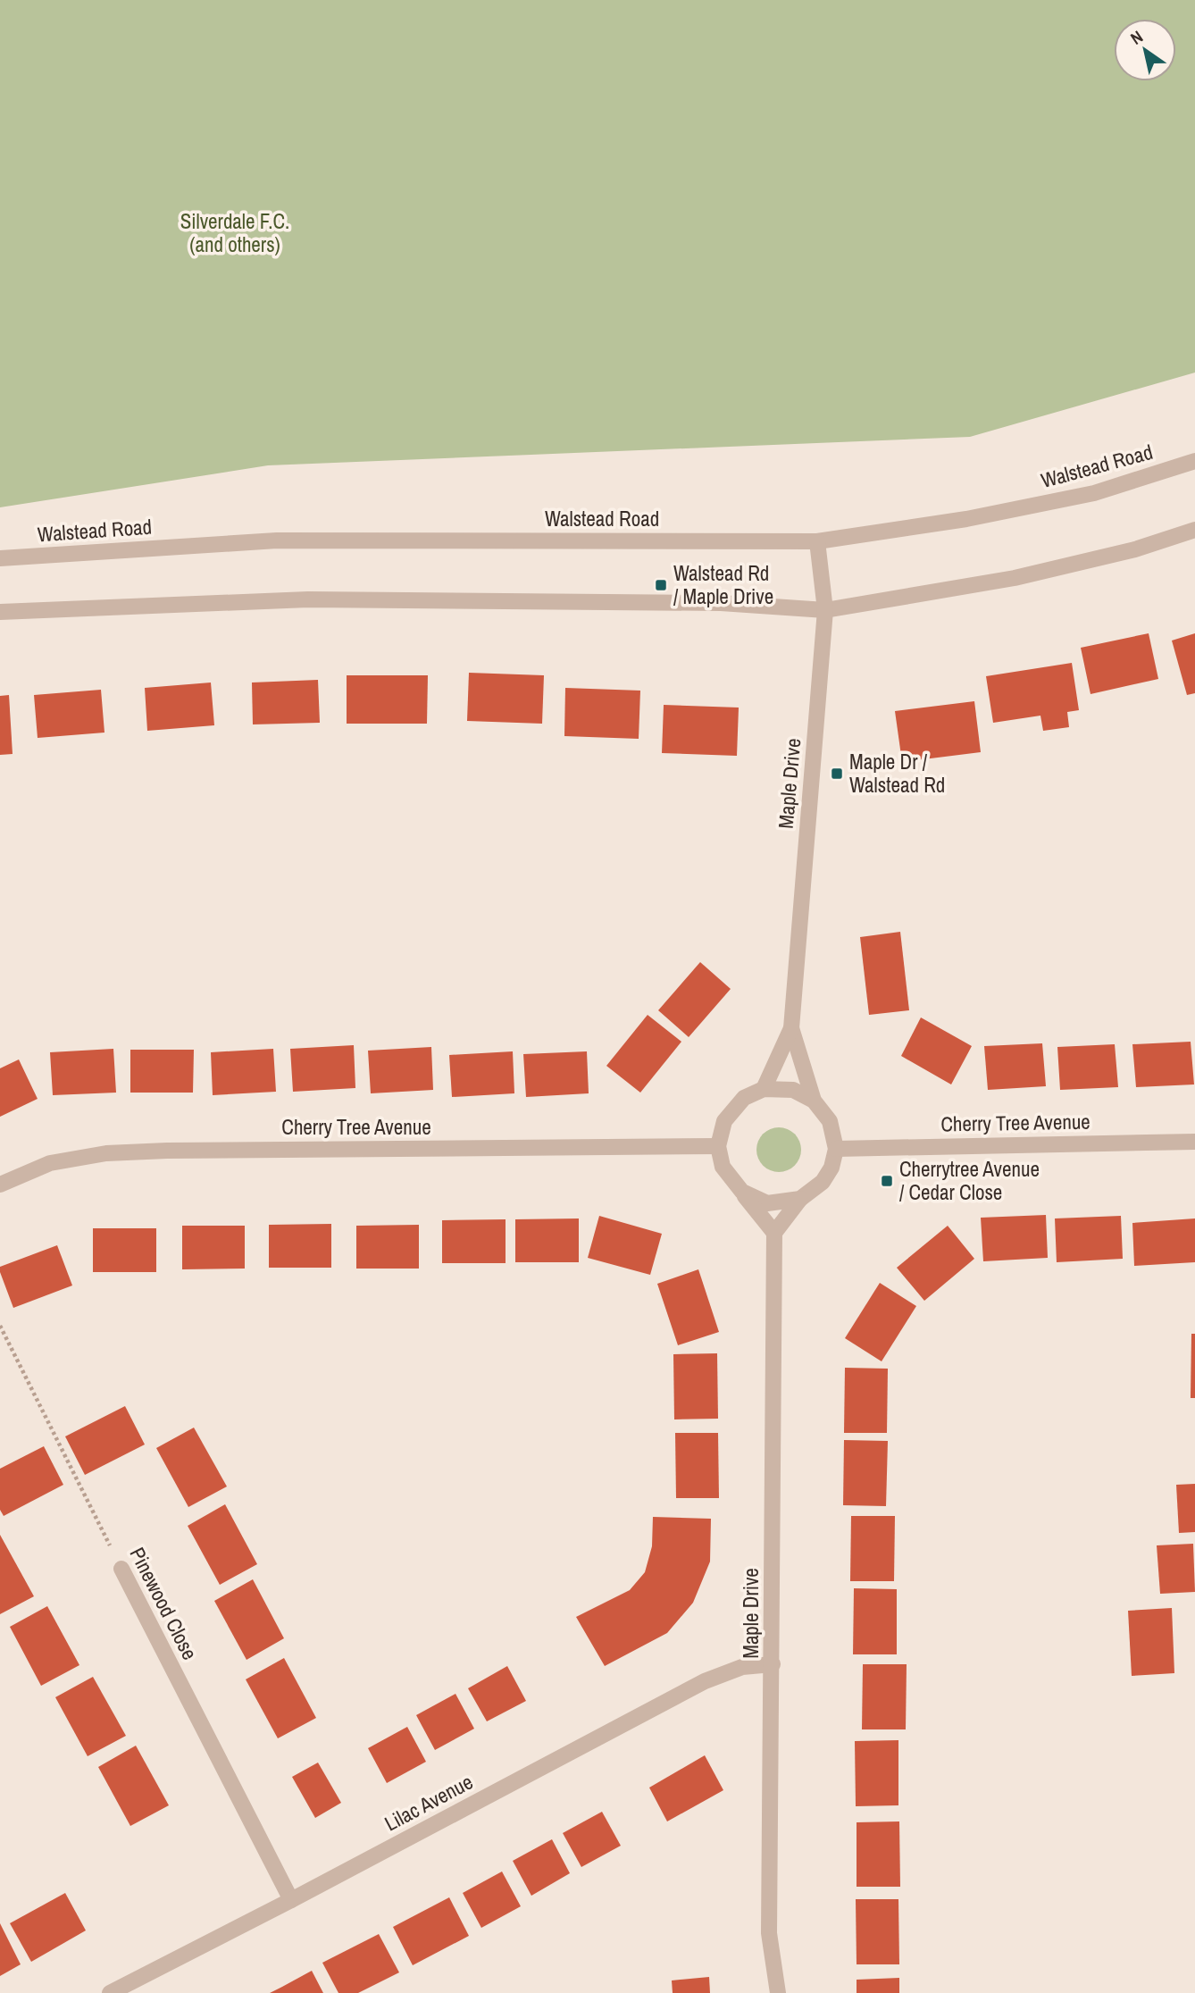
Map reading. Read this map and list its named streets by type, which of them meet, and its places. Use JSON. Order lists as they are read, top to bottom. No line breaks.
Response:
{"streets":{"street":["Walstead Road","Maple Drive","Cherry Tree Avenue","Pinewood Close","Lilac Avenue"]},"crossings":[["Walstead Road","Maple Drive"],["Maple Drive","Cherry Tree Avenue"],["Maple Drive","Lilac Avenue"],["Pinewood Close","Lilac Avenue"]],"parks":["Silverdale F.C. (and others)"],"places":{"transit":["Walstead Rd / Maple Drive","Maple Dr / Walstead Rd","Cherrytree Avenue / Cedar Close"]},"north":"top left"}
